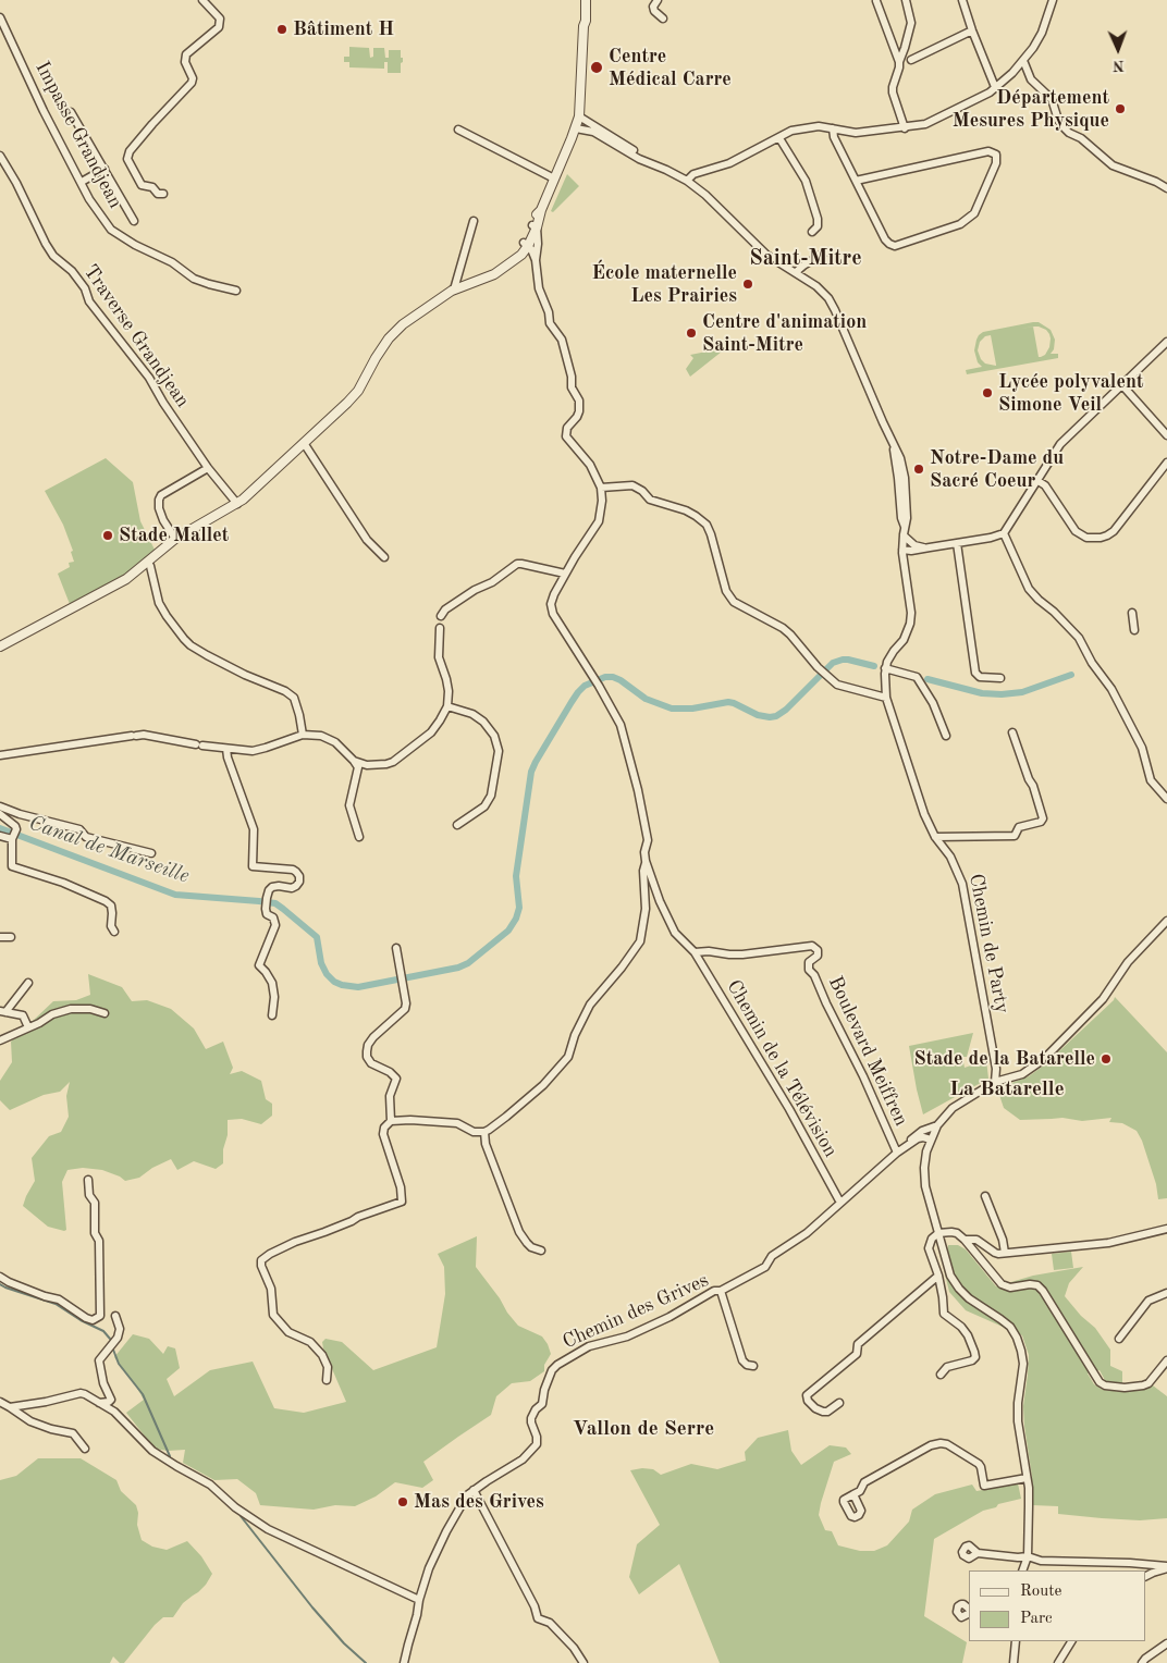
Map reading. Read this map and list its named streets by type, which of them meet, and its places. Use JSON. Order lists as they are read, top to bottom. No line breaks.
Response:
{"streets":{"street":["Impasse Grandjean","Traverse Grandjean","Chemin de Party","Boulevard Meiffren","Chemin de la Télévision","Chemin des Grives"]},"crossings":[["Chemin de Party","Chemin des Grives"],["Boulevard Meiffren","Chemin de la Télévision"],["Boulevard Meiffren","Chemin des Grives"],["Chemin de la Télévision","Chemin des Grives"]],"districts":["Saint-Mitre","La Batarelle","Vallon de Serre"],"water":["Canal de Marseille"],"places":["Bâtiment H","Centre Médical Carre","Département Mesures Physique","École maternelle Les Prairies","Centre d'animation Saint-Mitre","Lycée polyvalent Simone Veil","Notre-Dame du Sacré Coeur","Stade Mallet","Stade de la Batarelle","Mas des Grives"],"legend":["Route","Parc"],"north":"bottom"}
